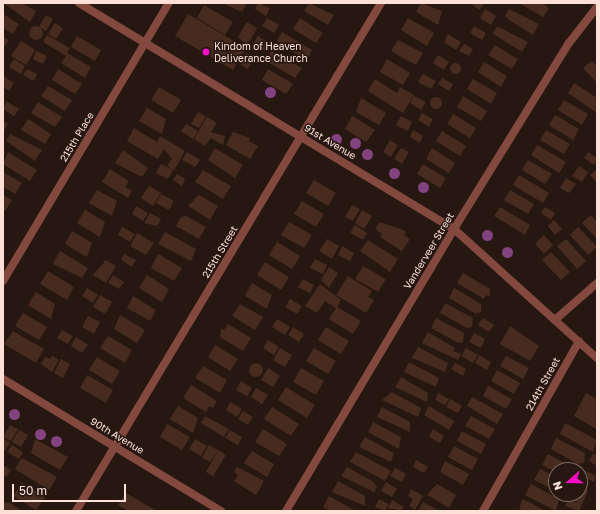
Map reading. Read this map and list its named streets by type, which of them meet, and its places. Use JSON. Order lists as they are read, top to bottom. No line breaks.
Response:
{"streets":{"street":["215th Place","91st Avenue","Vanderveer Street","215th Street","214th Street","90th Avenue"]},"crossings":[["215th Place","91st Avenue"],["91st Avenue","Vanderveer Street"],["91st Avenue","215th Street"],["215th Street","90th Avenue"]],"places":["Kindom of Heaven Deliverance Church"],"scale_bar":"50 m","north":"left"}
